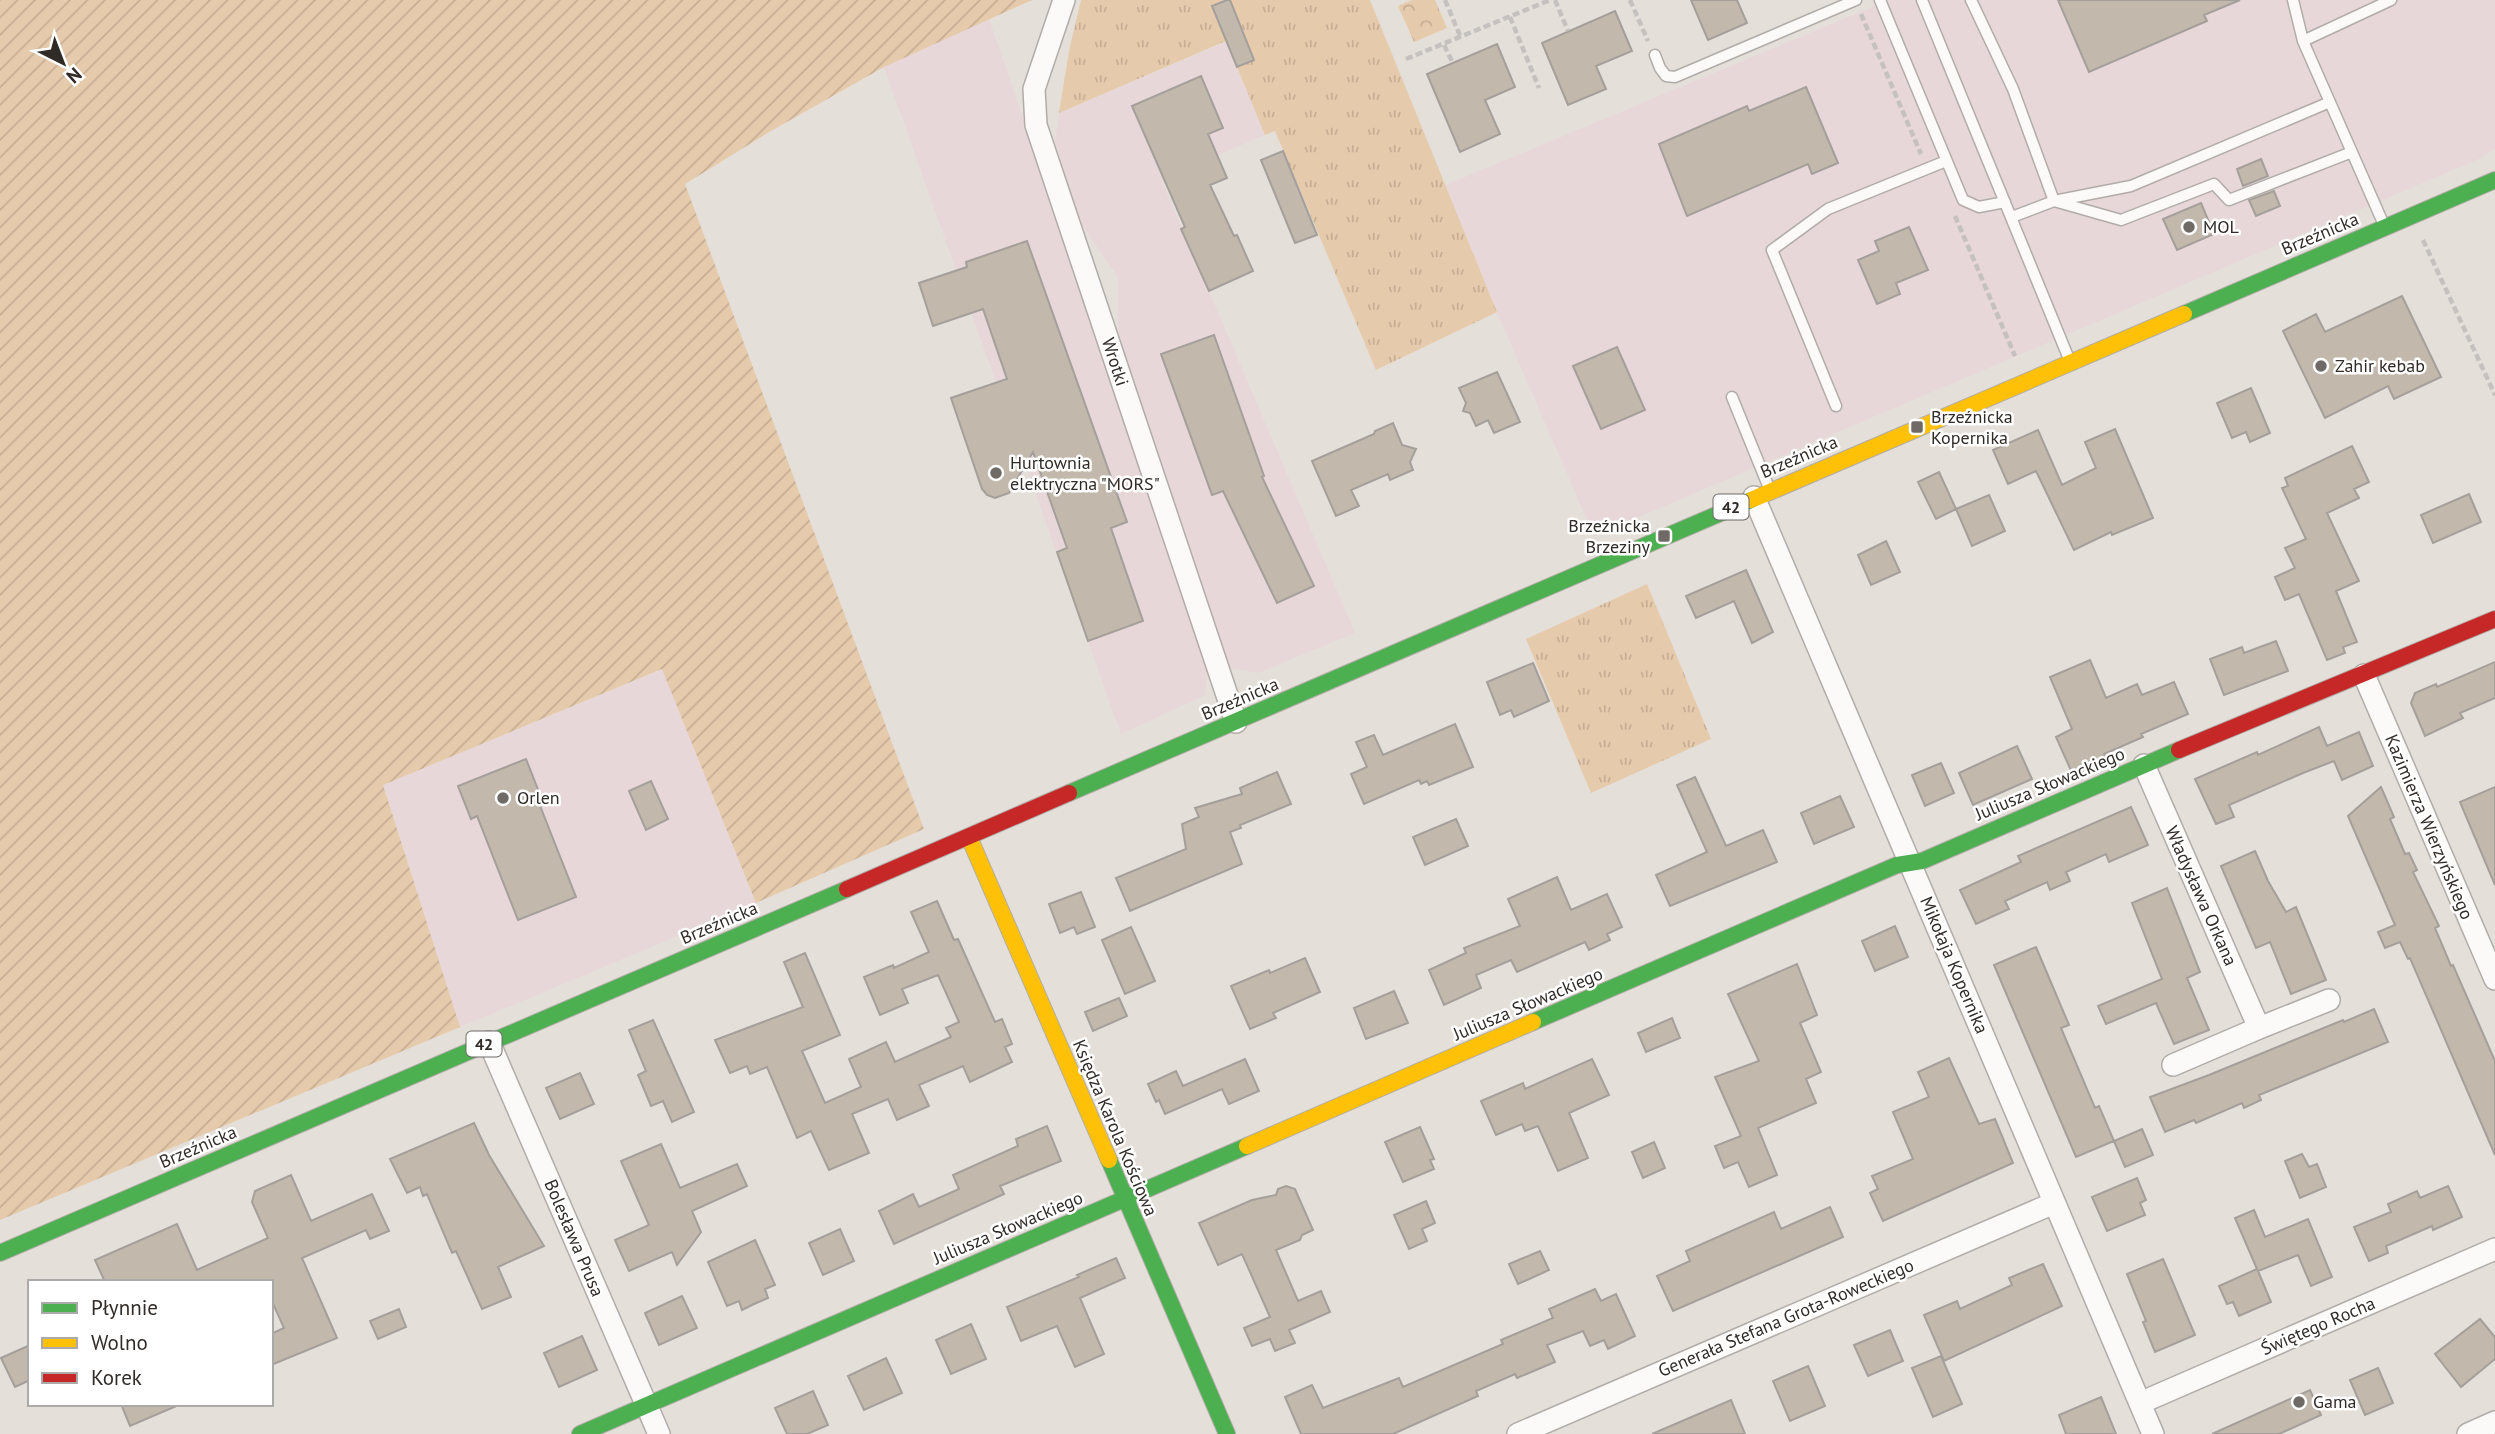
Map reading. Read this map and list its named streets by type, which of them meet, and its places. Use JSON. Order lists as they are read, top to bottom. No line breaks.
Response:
{"streets":{"street":["Brzeźnicka","Wrotki","42","Juliusza Słowackiego","Kazimierza Wierzyńskiego","Władysława Orkana","Mikołaja Kopernika","Księdza Karola Kościowa","Bolesława Prusa","Generała Stefana Grota-Roweckiego","Świętego Rocha"]},"crossings":[["Brzeźnicka","Wrotki"],["Brzeźnicka","Mikołaja Kopernika"],["Brzeźnicka","Księdza Karola Kościowa"],["Brzeźnicka","Bolesława Prusa"],["Juliusza Słowackiego","Kazimierza Wierzyńskiego"],["Juliusza Słowackiego","Władysława Orkana"],["Juliusza Słowackiego","Mikołaja Kopernika"],["Juliusza Słowackiego","Księdza Karola Kościowa"],["Juliusza Słowackiego","Bolesława Prusa"],["Mikołaja Kopernika","Generała Stefana Grota-Roweckiego"],["Mikołaja Kopernika","Świętego Rocha"]],"places":{"other":["MOL","Zahir kebab","Hurtownia elektryczna \"MORS\"","Orlen","Gama"],"transit":["Brzeźnicka Kopernika","Brzeźnicka Brzeziny"]},"legend":["Płynnie","Wolno","Korek"],"north":"bottom right"}
